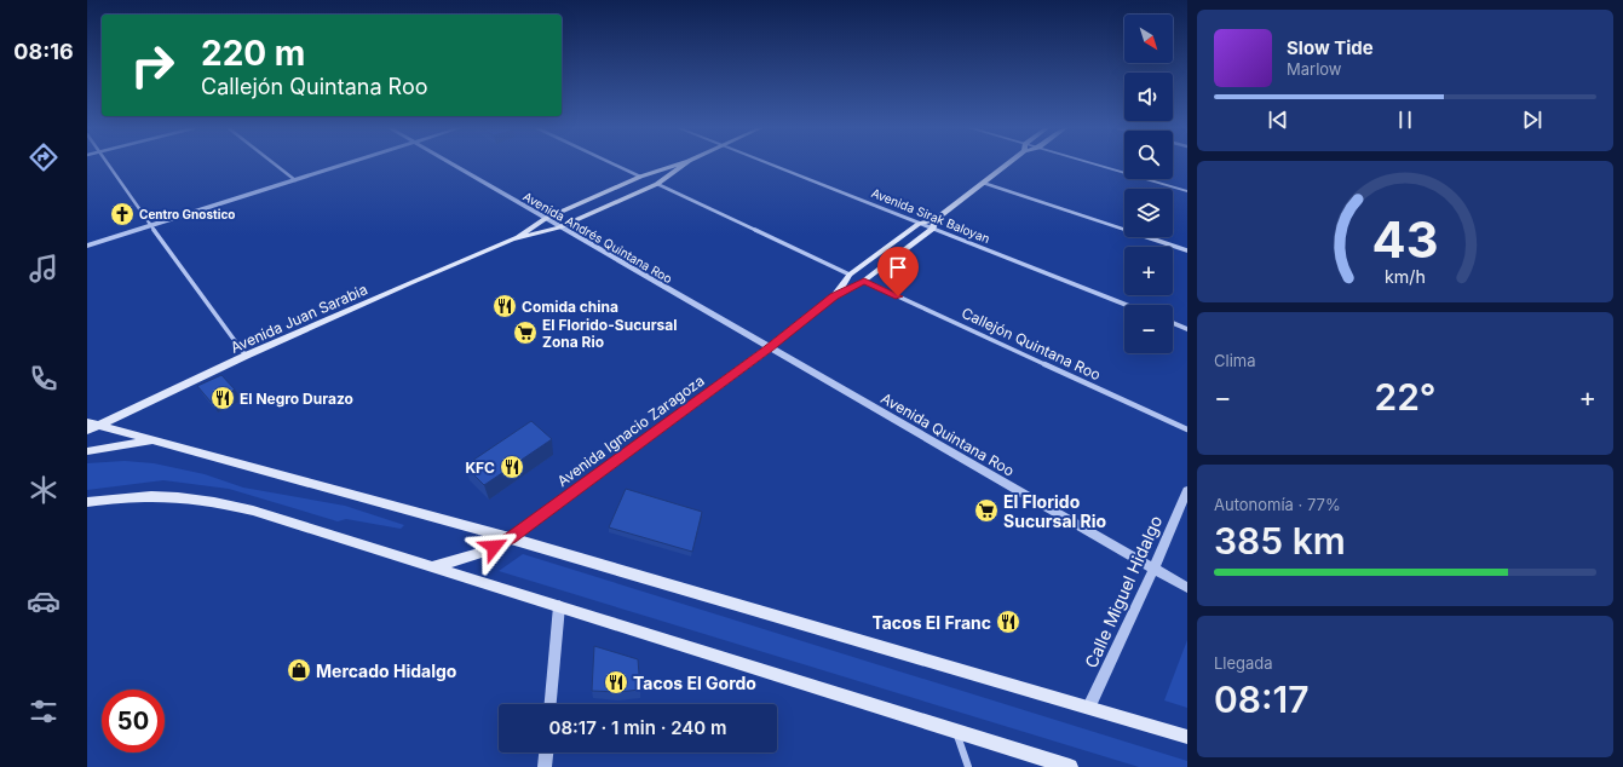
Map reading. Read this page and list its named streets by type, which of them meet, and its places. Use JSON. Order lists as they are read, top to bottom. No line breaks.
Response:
{"streets":{"main road":["Avenida Juan Sarabia","Avenida Ignacio Zaragoza"],"street":["Avenida Sirak Baloyan","Avenida Andrés Quintana Roo","Callejón Quintana Roo","Avenida Quintana Roo","Calle Miguel Hidalgo"]},"crossings":[["Avenida Sirak Baloyan","Avenida Ignacio Zaragoza"],["Avenida Andrés Quintana Roo","Avenida Juan Sarabia"],["Avenida Andrés Quintana Roo","Avenida Ignacio Zaragoza"],["Avenida Andrés Quintana Roo","Avenida Quintana Roo"],["Callejón Quintana Roo","Avenida Ignacio Zaragoza"],["Avenida Ignacio Zaragoza","Avenida Quintana Roo"],["Avenida Quintana Roo","Calle Miguel Hidalgo"]],"places":{"church":["Centro Gnostico"],"restaurant":["Comida china","El Negro Durazo","KFC","Tacos El Franc","Tacos El Gordo"],"supermarket":["El Florido-Sucursal Zona Rio","El Florido Sucursal Rio"],"shop":["Mercado Hidalgo"]},"north":"bottom right","page":{"tabs":"08:16","map_buttons":["+","−"],"turn":["220 m","Callejón Quintana Roo"],"song":["Slow Tide","Marlow"],"tile":["Clima",["Autonomía · 77%","385 km"],["Llegada","08:17"]],"heat":["−","22°","+"],"limit":"50","trip":"08:17 · 1 min · 240 m","gauge":["43","km/h"]}}
